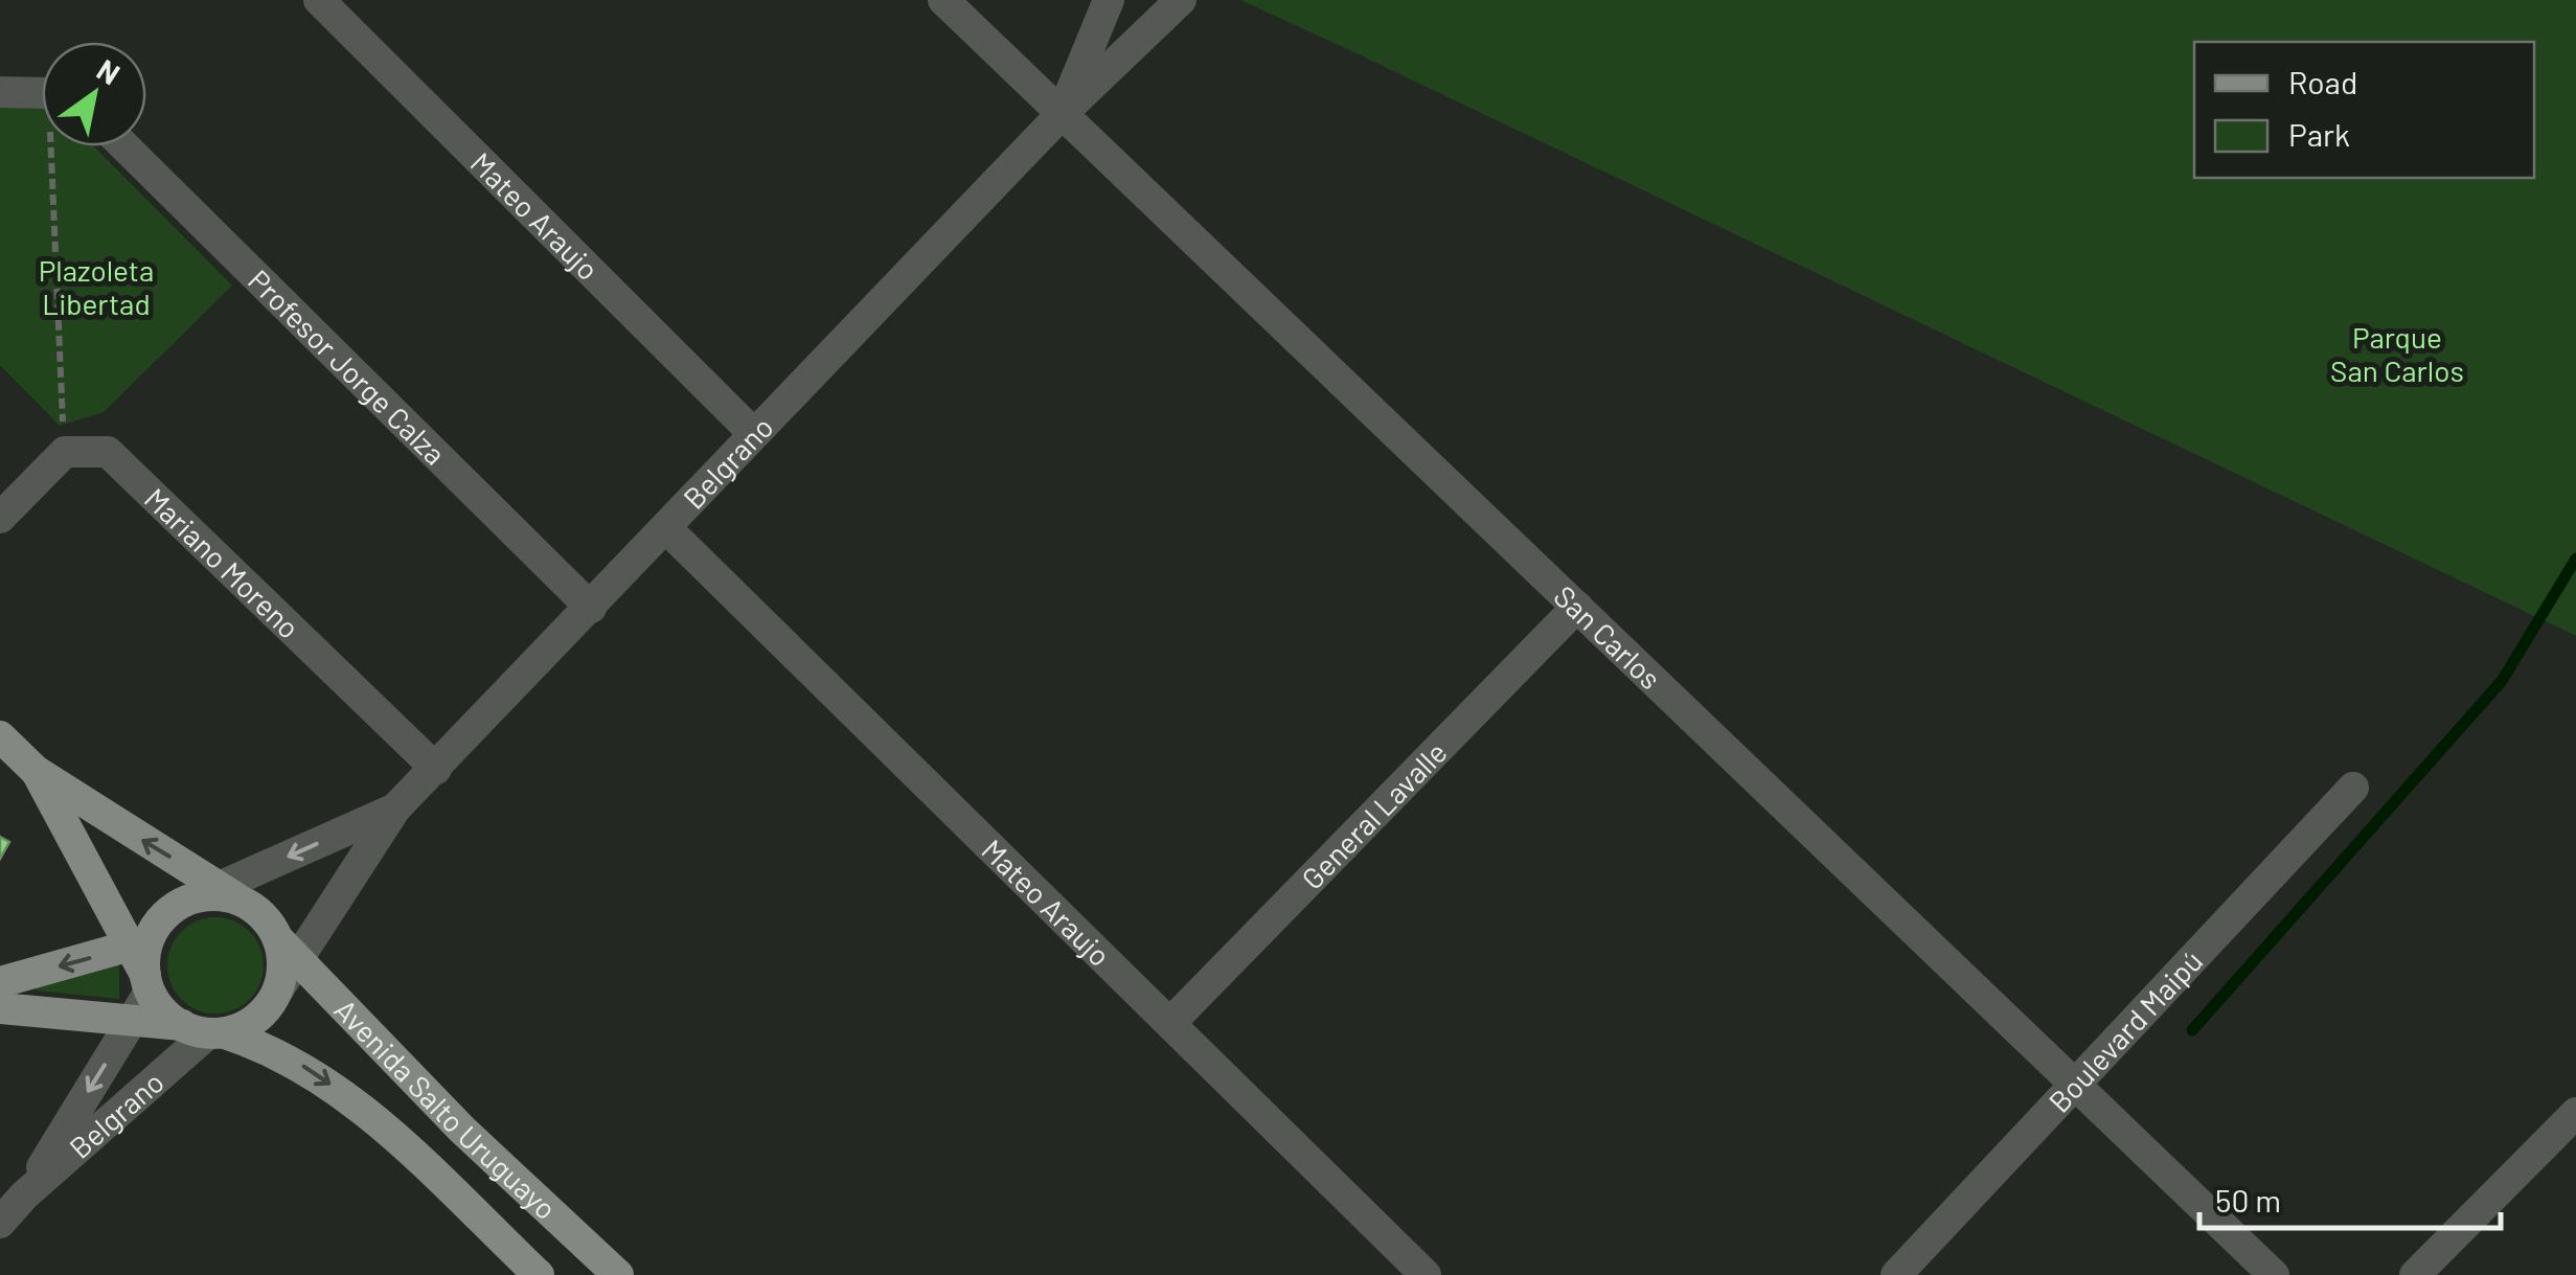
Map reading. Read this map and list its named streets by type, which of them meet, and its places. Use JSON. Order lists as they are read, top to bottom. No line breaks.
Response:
{"streets":{"main road":["Avenida Salto Uruguayo"],"street":["Mateo Araujo","Profesor Jorge Calza","Belgrano","Mariano Moreno","San Carlos","General Lavalle","Boulevard Maipú"]},"crossings":[["Mateo Araujo","Belgrano"],["Mateo Araujo","General Lavalle"],["Profesor Jorge Calza","Belgrano"],["Belgrano","Mariano Moreno"],["Belgrano","San Carlos"],["Belgrano","Avenida Salto Uruguayo"],["San Carlos","General Lavalle"],["San Carlos","Boulevard Maipú"]],"parks":["Plazoleta Libertad","Parque San Carlos"],"legend":["Road","Park"],"scale_bar":"50 m","north":"top right"}
